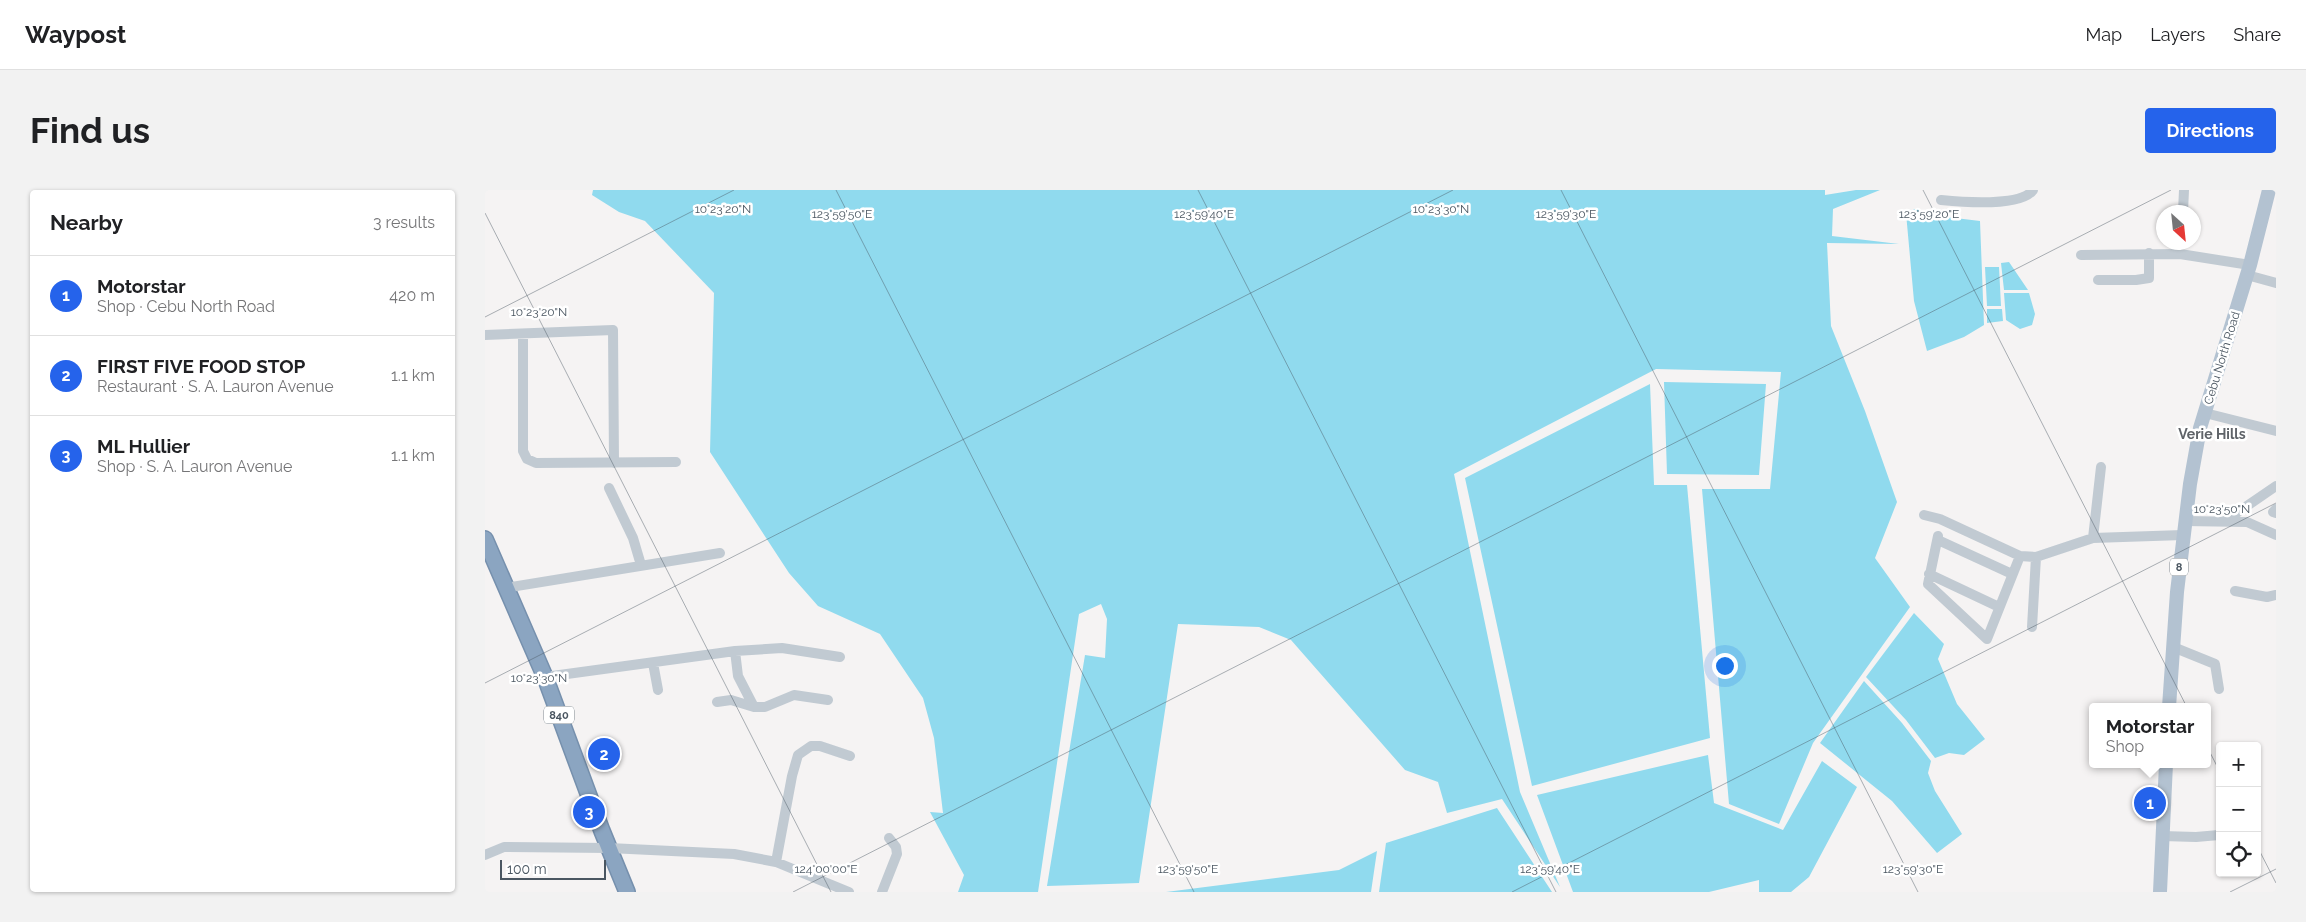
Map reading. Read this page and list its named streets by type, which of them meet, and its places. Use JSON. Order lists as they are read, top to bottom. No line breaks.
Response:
{"streets":{"highway":["840"],"main road":["Cebu North Road","8"]},"districts":["Verie Hills"],"scale_bar":"100 m","north":"bottom right","page":{"header":"Waypost","nav":["Map","Layers","Share"],"buttons":"Directions","title":"Find us","heading":["Nearby","3 results"],"list":[{"mark":"1","name":"Motorstar","note":"Shop · Cebu North Road","value":"420 m"},{"mark":"2","name":"FIRST FIVE FOOD STOP","note":"Restaurant · S. A. Lauron Avenue","value":"1.1 km"},{"mark":"3","name":"ML Hullier","note":"Shop · S. A. Lauron Avenue","value":"1.1 km"}],"popup":["Motorstar","Shop"],"pins":["2","1","3"],"map_buttons":["+","−"],"scale":"100 m"},"coordinates":["10°23'30\"N","10°23'20\"N","123°59'50\"E","123°59'40\"E","123°59'30\"E","123°59'20\"E","10°23'50\"N","124°00'00\"E"]}
